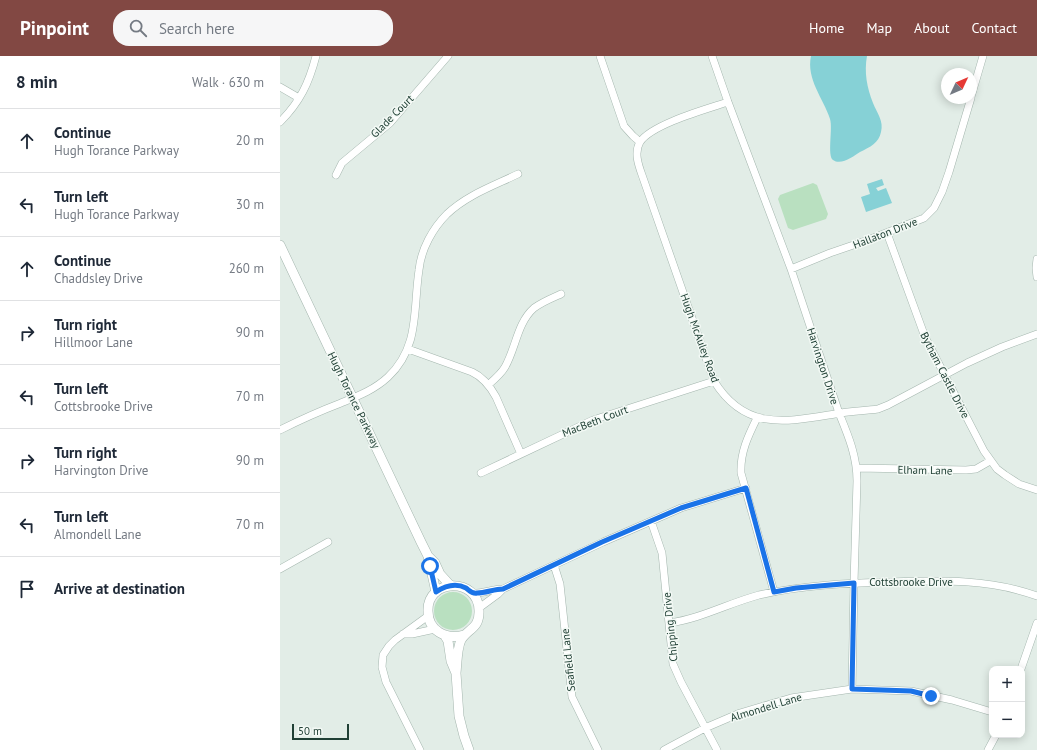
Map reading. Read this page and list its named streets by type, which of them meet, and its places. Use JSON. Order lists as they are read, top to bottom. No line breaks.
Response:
{"streets":{"street":["Glade Court","Hallaton Drive","Hugh McAuley Road","Harvington Drive","Bytham Castle Drive","Hugh Torance Parkway","MacBeth Court","Elham Lane","Cottsbrooke Drive","Chipping Drive","Seafield Lane","Almondell Lane"]},"crossings":[["Hallaton Drive","Harvington Drive"],["Hallaton Drive","Bytham Castle Drive"],["Hugh McAuley Road","Harvington Drive"],["Hugh McAuley Road","Bytham Castle Drive"],["Hugh McAuley Road","MacBeth Court"],["Harvington Drive","Elham Lane"],["Harvington Drive","Cottsbrooke Drive"],["Harvington Drive","Almondell Lane"],["Bytham Castle Drive","Elham Lane"],["Cottsbrooke Drive","Chipping Drive"],["Chipping Drive","Almondell Lane"]],"scale_bar":"50 m","north":"top right","page":{"header":"Pinpoint","search":"Search here","nav":["Home","Map","About","Contact"],"heading":["8 min","Walk · 630 m"],"list":[["Continue","Hugh Torance Parkway","20 m"],["Turn left","Hugh Torance Parkway","30 m"],["Continue","Chaddsley Drive","260 m"],["Turn right","Hillmoor Lane","90 m"],["Turn left","Cottsbrooke Drive","70 m"],["Turn right","Harvington Drive","90 m"],["Turn left","Almondell Lane","70 m"],"Arrive at destination"],"map_buttons":["+","−"],"scale":"50 m"}}
